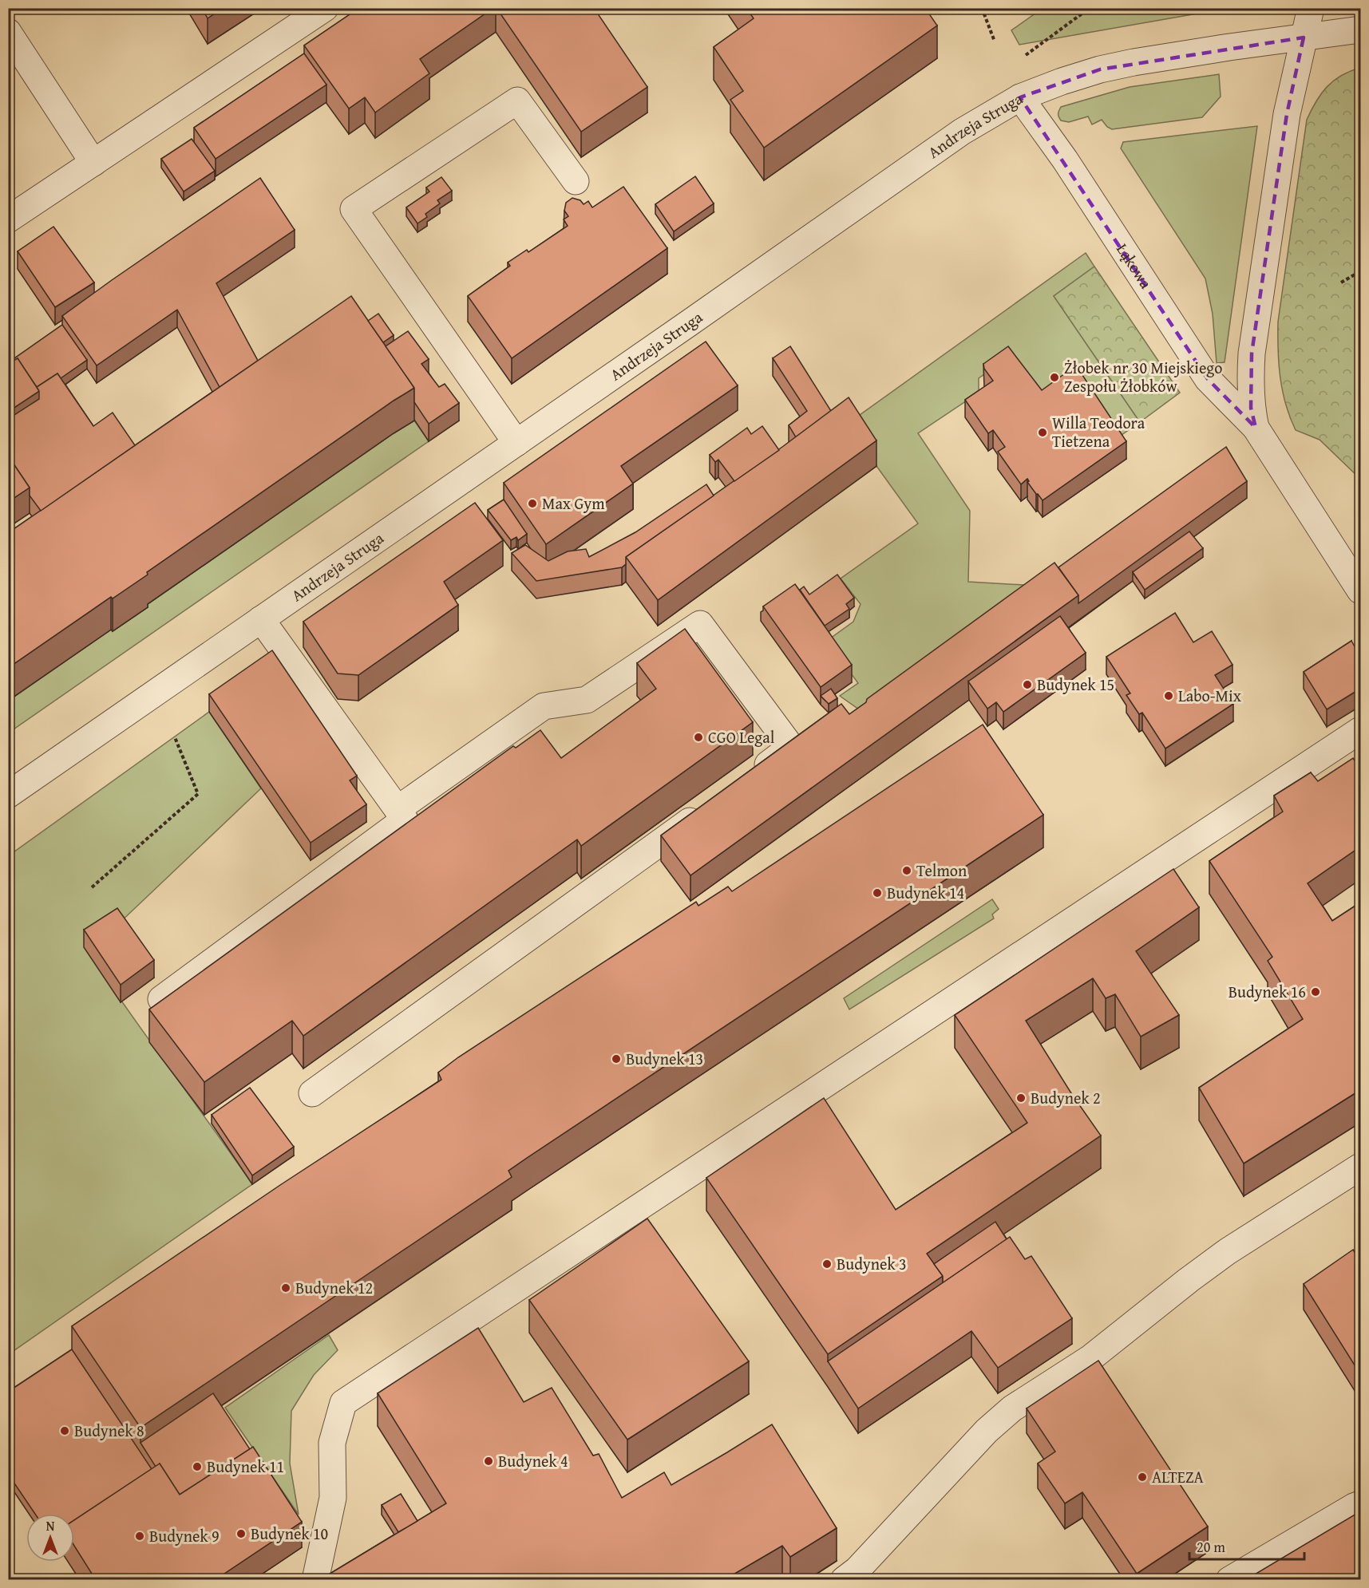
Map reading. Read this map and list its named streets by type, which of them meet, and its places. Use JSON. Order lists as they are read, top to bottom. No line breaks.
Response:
{"streets":{"street":["Andrzeja Struga","Łąkowa"]},"crossings":[["Andrzeja Struga","Łąkowa"]],"places":["Żłobek nr 30 Miejskiego Zespołu Żłobków","Willa Teodora Tietzena","Max Gym","Budynek 15","Labo-Mix","CGO Legal","Telmon","Budynek 14","Budynek 16","Budynek 13","Budynek 2","Budynek 3","Budynek 12","Budynek 8","Budynek 4","Budynek 11","ALTEZA","Budynek 10","Budynek 9"],"scale_bar":"20 m","north":"top"}
